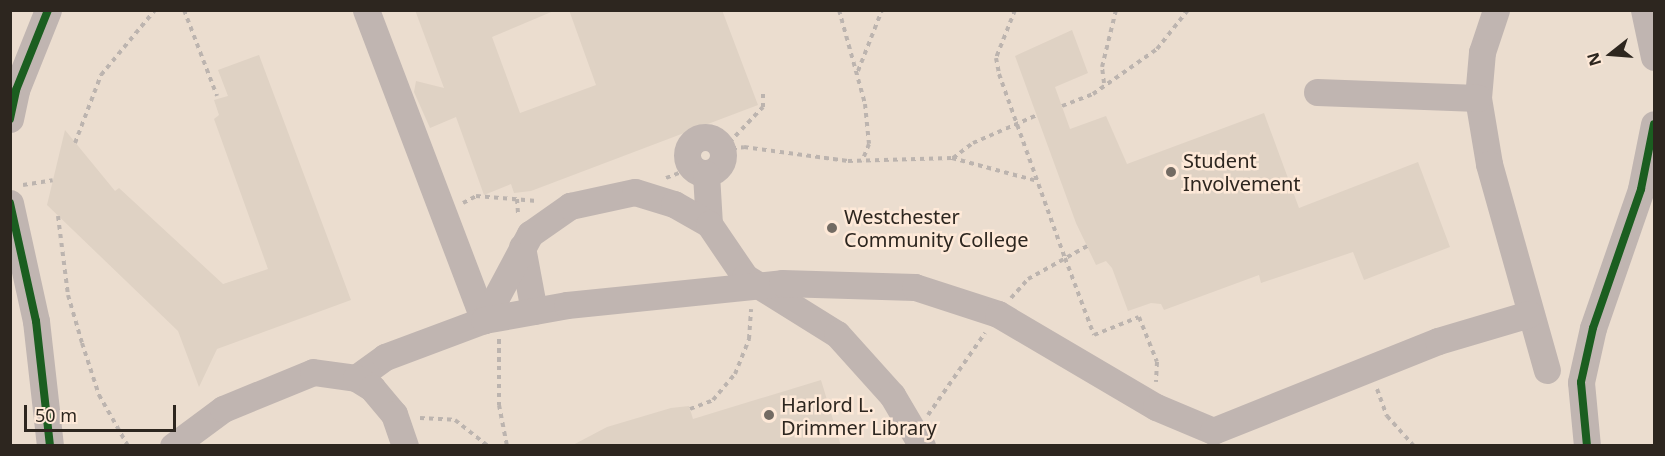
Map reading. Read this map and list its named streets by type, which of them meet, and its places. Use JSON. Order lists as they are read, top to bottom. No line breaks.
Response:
{"places":["Student Involvement","Westchester Community College","Harlord L. Drimmer Library"],"scale_bar":"50 m","north":"left"}
